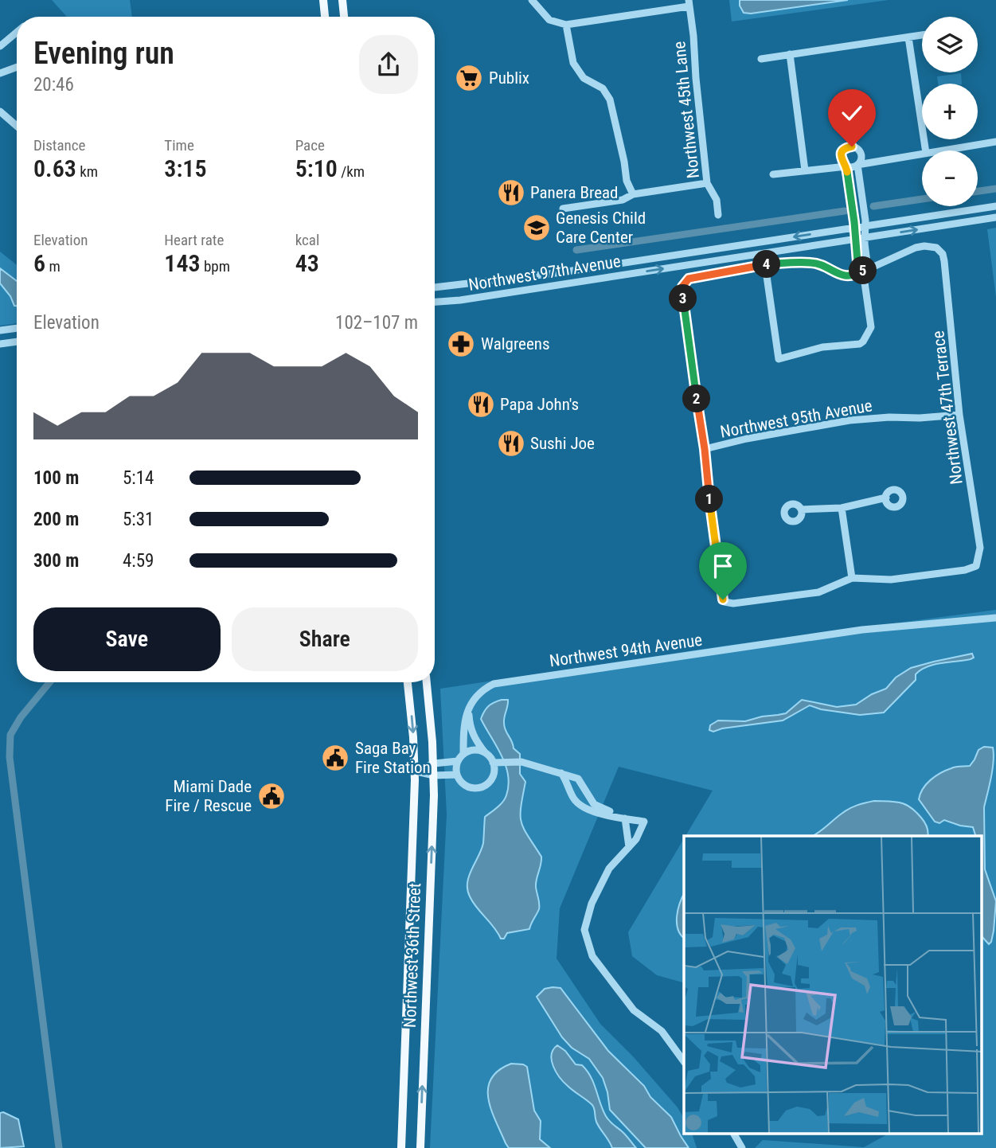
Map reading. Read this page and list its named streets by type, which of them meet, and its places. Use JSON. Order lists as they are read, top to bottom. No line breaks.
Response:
{"streets":{"main road":["Northwest 36th Street"],"street":["Northwest 45th Lane","Northwest 97th Avenue","Northwest 47th Terrace","Northwest 95th Avenue","Northwest 94th Avenue"]},"crossings":[["Northwest 47th Terrace","Northwest 95th Avenue"]],"places":{"supermarket":["Publix"],"restaurant":["Panera Bread","Papa John's","Sushi Joe"],"school or university":["Genesis Child Care Center"],"pharmacy":["Walgreens"],"public building":["Saga Bay Fire Station","Miami Dade Fire / Rescue"]},"page":{"map_buttons":["+","−"],"heading":["Evening run","20:46"],"stats":[["Distance","0.63 km"],["Time","3:15"],["Pace","5:10 /km"],["Elevation","6 m"],["Heart rate","143 bpm"],["kcal","43"]],"pins":["4","5","3","2","1"],"chart":["Elevation","102–107 m"],"list":[{"name":"100 m","note":"5:14"},{"name":"200 m","note":"5:31"},{"name":"300 m","note":"4:59"}],"buttons":["Save","Share"]}}
